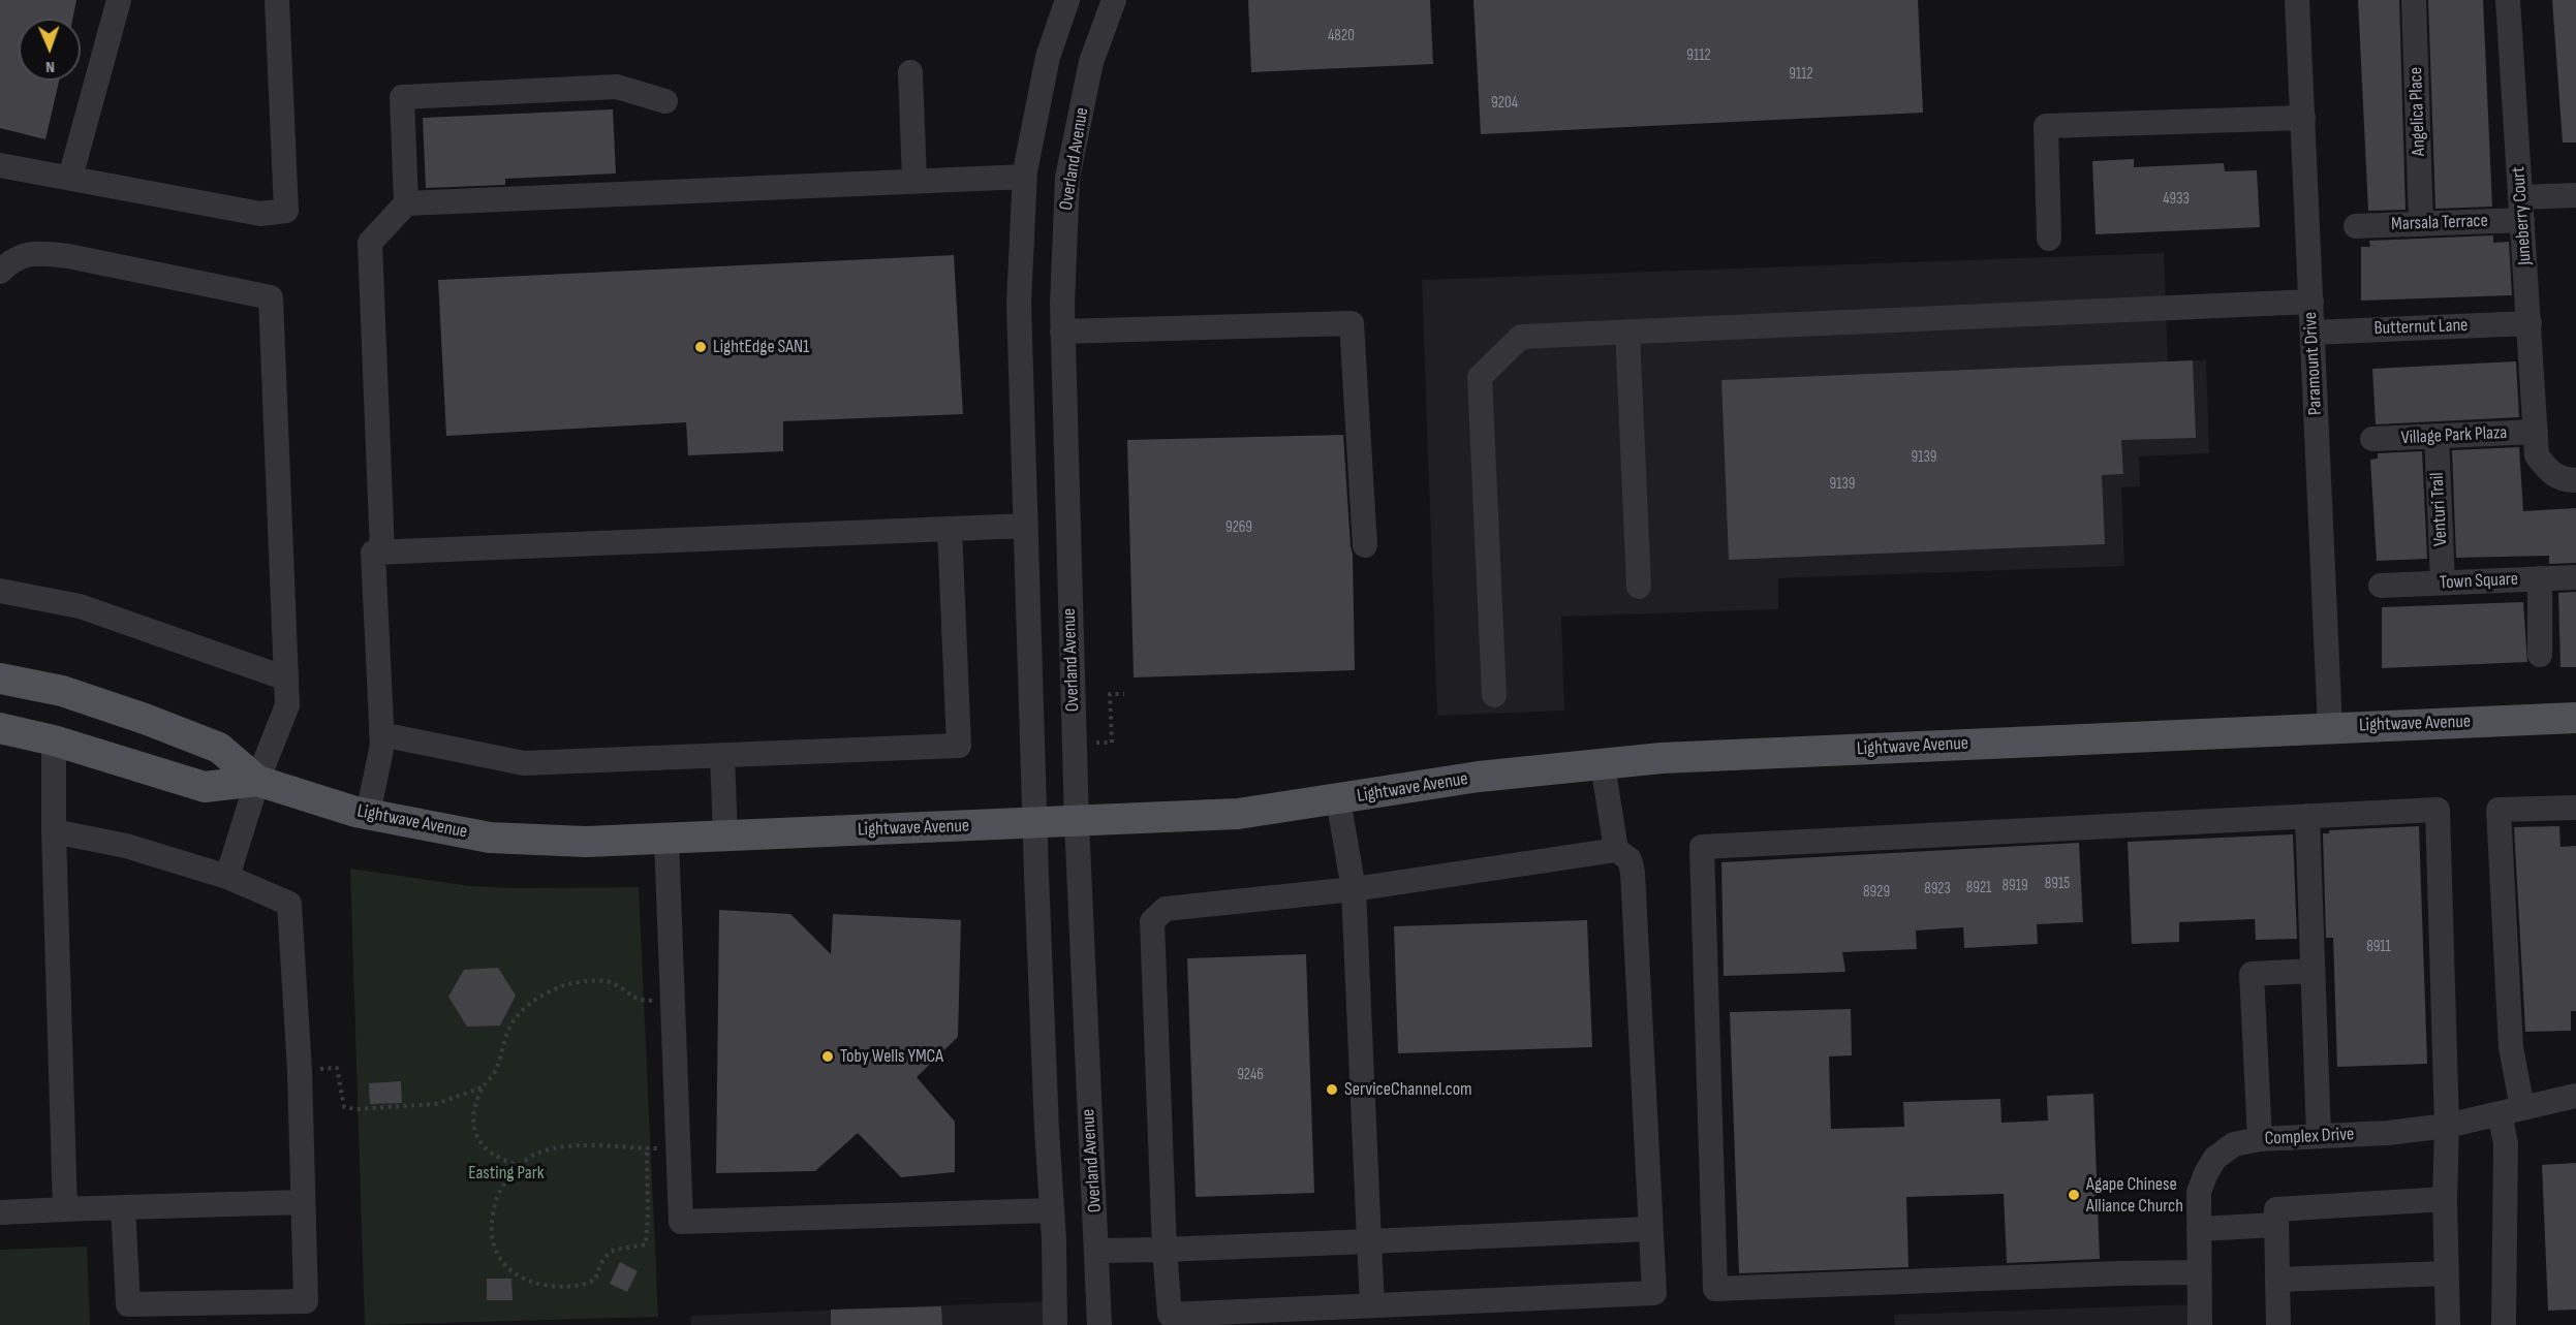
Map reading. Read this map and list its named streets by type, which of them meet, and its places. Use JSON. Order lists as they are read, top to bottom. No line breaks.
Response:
{"streets":{"main road":["Lightwave Avenue"],"street":["Angelica Place","Overland Avenue","Juneberry Court","Marsala Terrace","Butternut Lane","Paramount Drive","Village Park Plaza","Venturi Trail","Town Square","Complex Drive"]},"crossings":[["Angelica Place","Marsala Terrace"],["Overland Avenue","Lightwave Avenue"],["Juneberry Court","Marsala Terrace"],["Juneberry Court","Butternut Lane"],["Juneberry Court","Village Park Plaza"],["Butternut Lane","Paramount Drive"],["Paramount Drive","Lightwave Avenue"],["Village Park Plaza","Venturi Trail"],["Venturi Trail","Town Square"]],"parks":["Easting Park"],"places":["LightEdge SAN1","Toby Wells YMCA","ServiceChannel.com","Agape Chinese Alliance Church"],"house_numbers":["4820","9112","9112","9204","4933","9139","9139","9269","8915","8919","8921","8923","8929","8911","9246"],"north":"bottom"}
